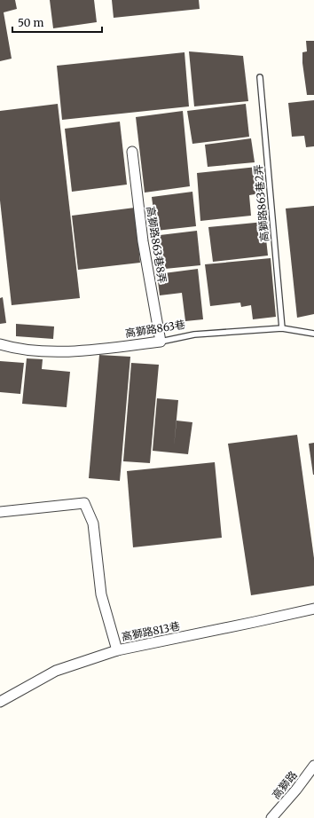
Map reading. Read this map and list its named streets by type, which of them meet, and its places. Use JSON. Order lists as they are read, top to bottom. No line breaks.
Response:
{"streets":{"street":["高獅路863巷8弄","高獅路863巷","高獅路813巷","高獅路"],"lane":["高獅路863巷2弄"]},"crossings":[["高獅路863巷2弄","高獅路863巷"],["高獅路863巷8弄","高獅路863巷"]],"scale_bar":"50 m"}
